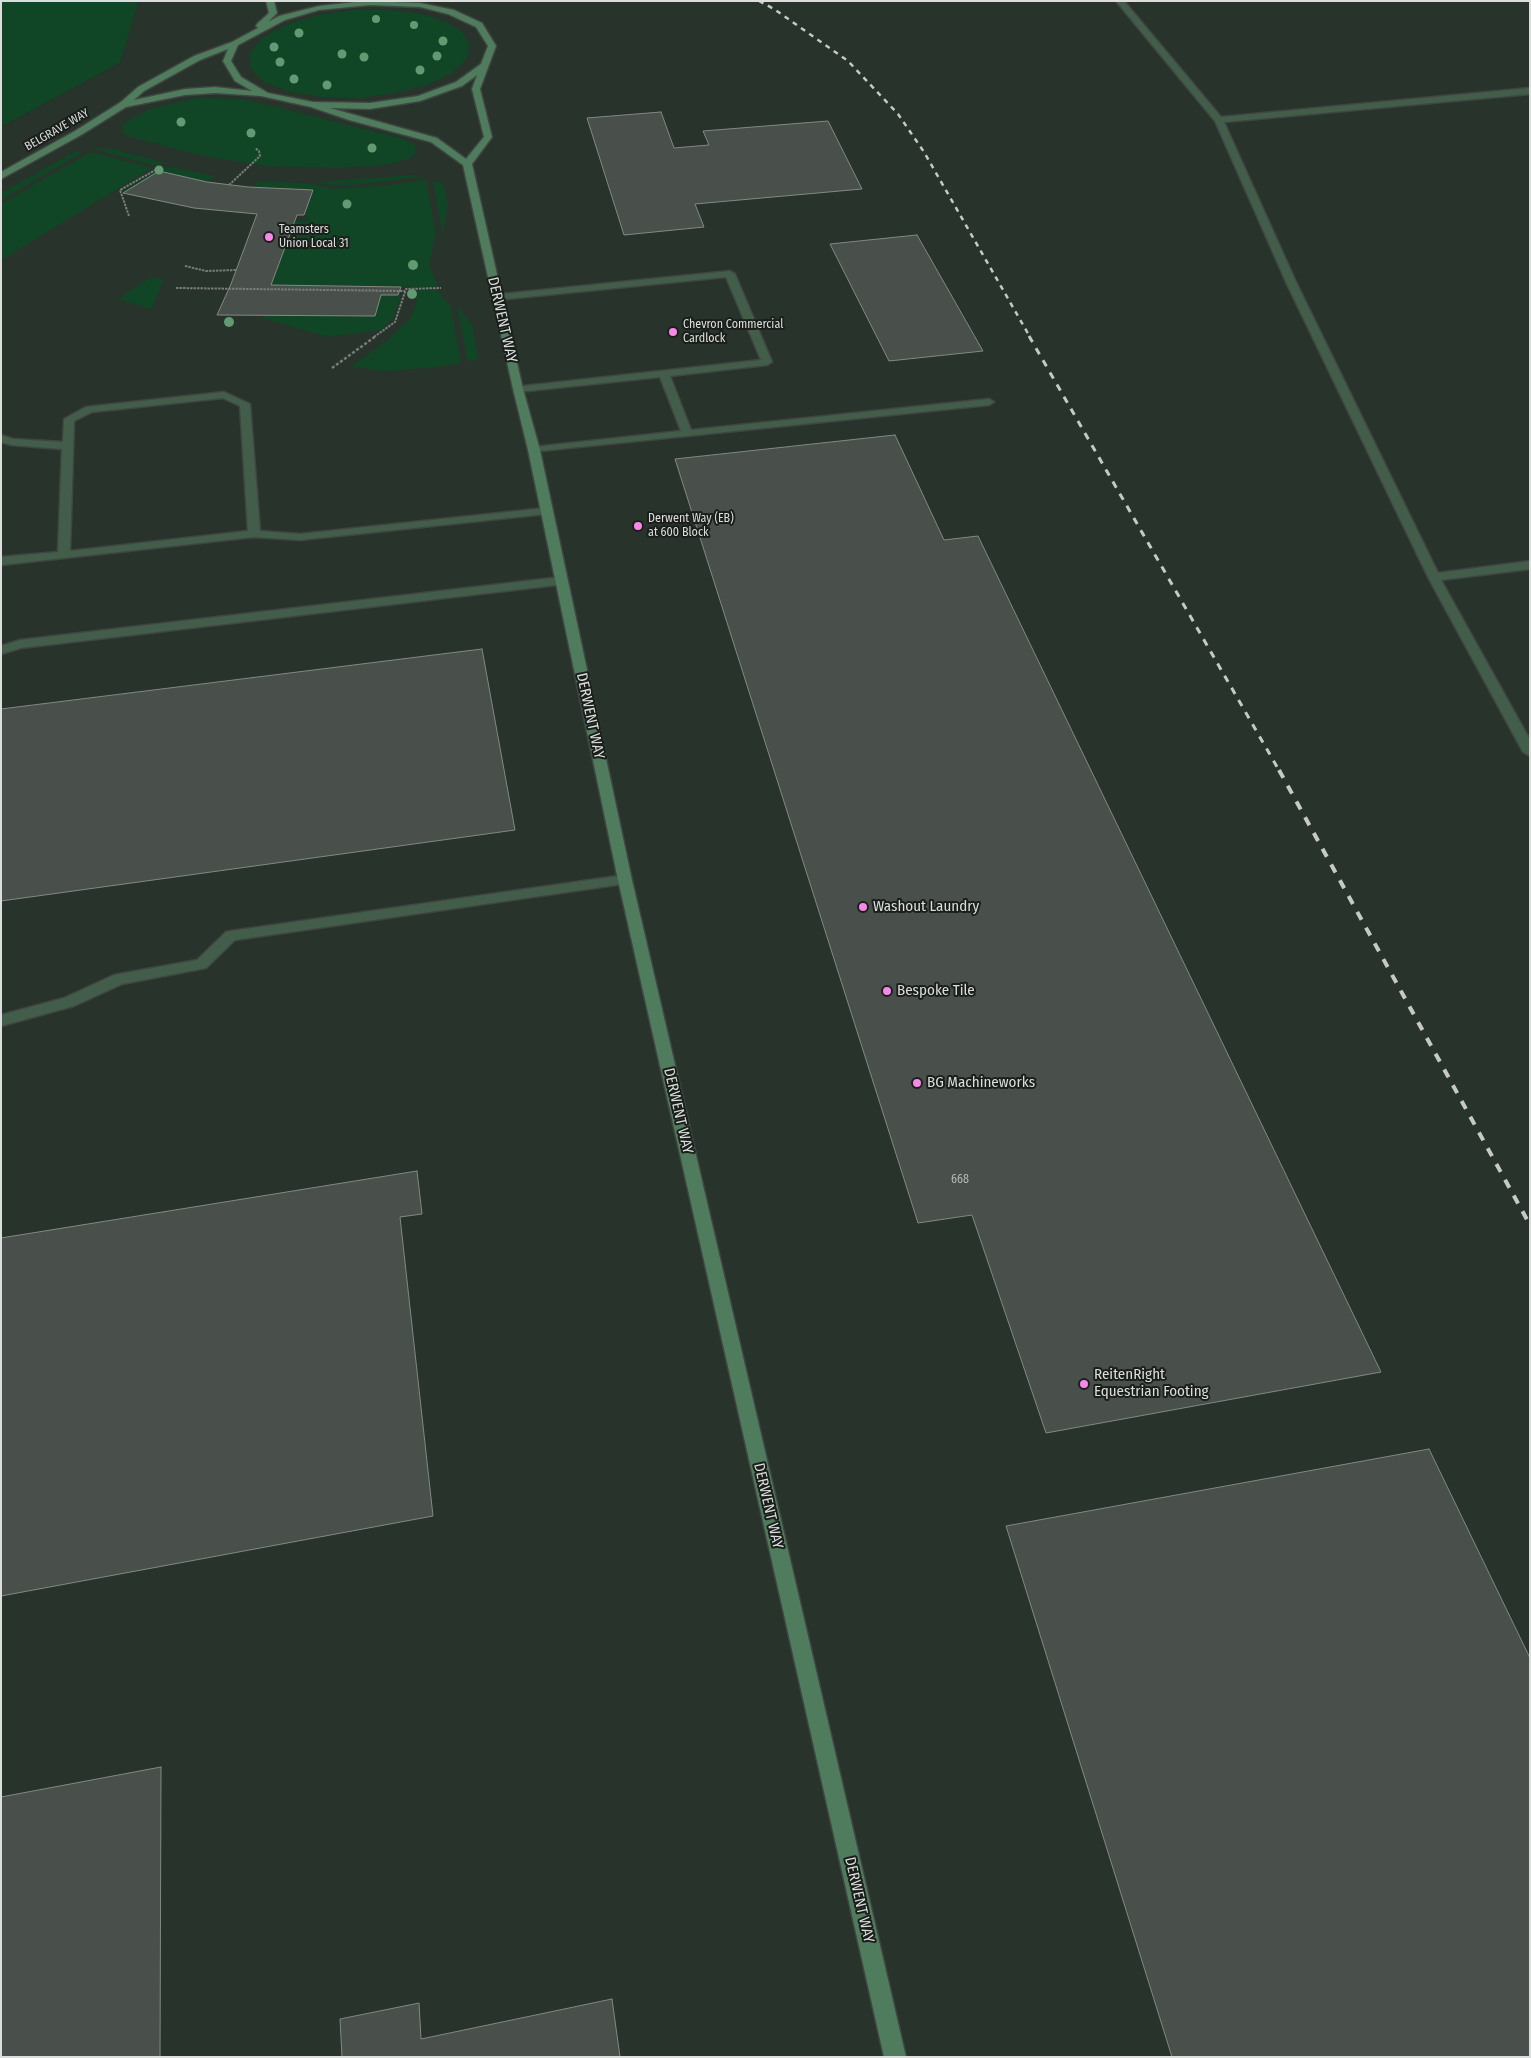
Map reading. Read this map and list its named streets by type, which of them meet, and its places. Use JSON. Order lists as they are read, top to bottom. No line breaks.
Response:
{"streets":{"street":["BELGRAVE WAY","DERWENT WAY"]},"places":["Teamsters Union Local 31","Chevron Commercial Cardlock","Derwent Way (EB) at 600 Block","Washout Laundry","Bespoke Tile","BG Machineworks","ReitenRight Equestrian Footing"],"house_numbers":["668"]}
